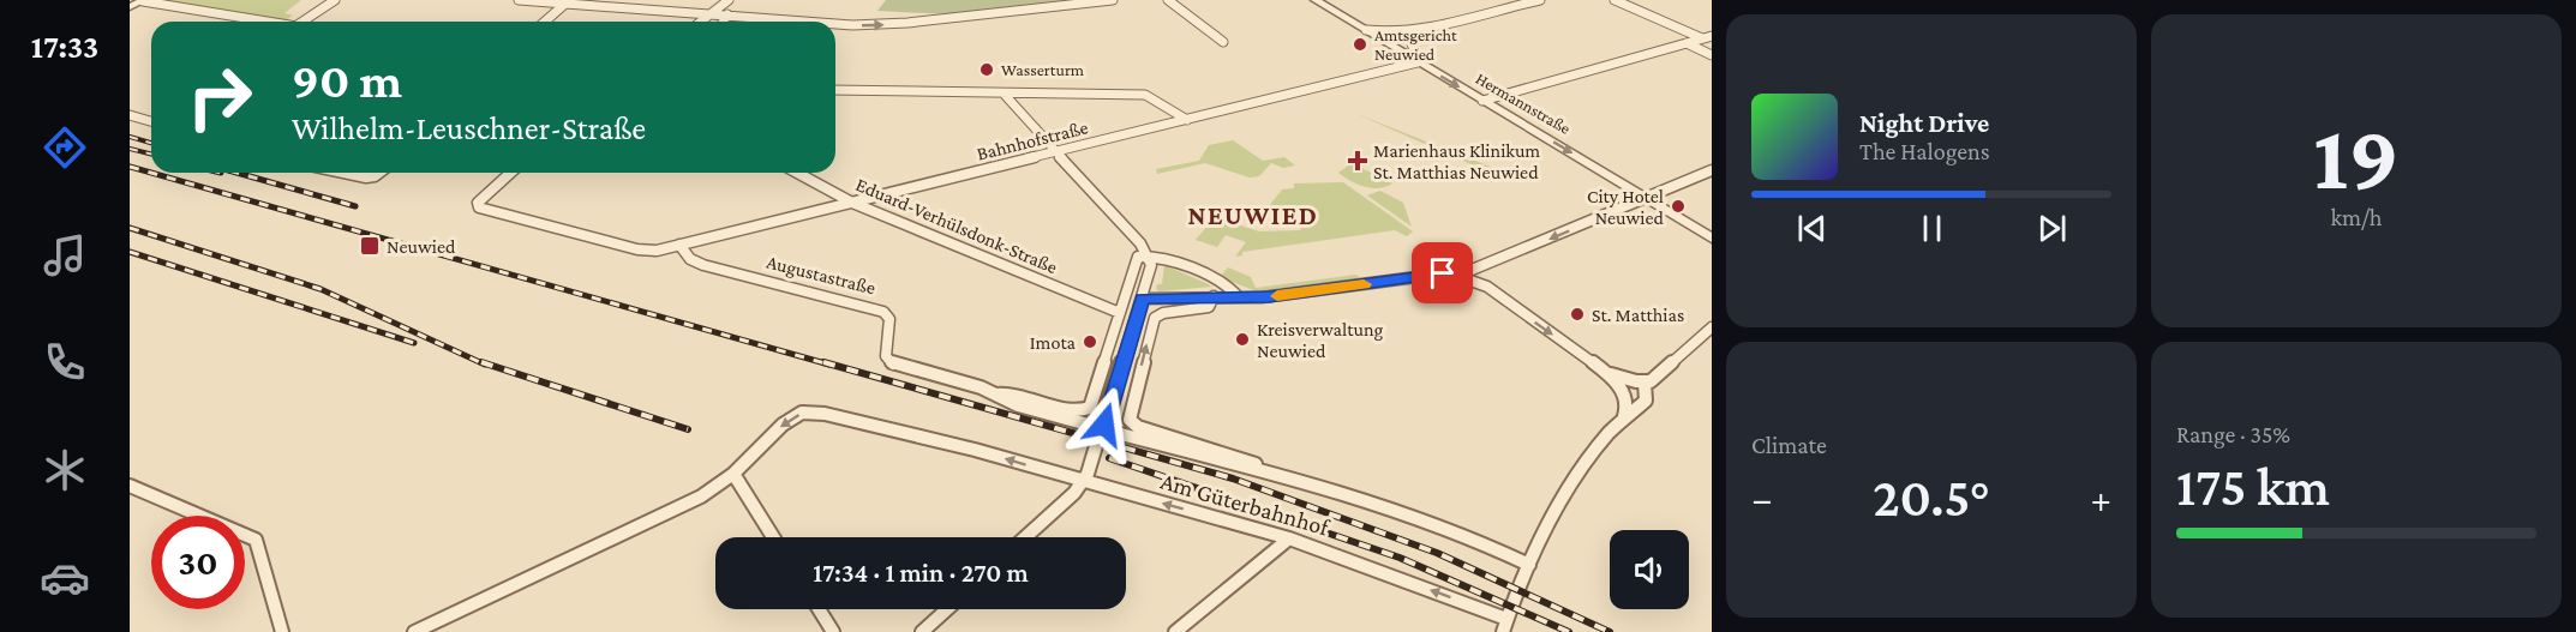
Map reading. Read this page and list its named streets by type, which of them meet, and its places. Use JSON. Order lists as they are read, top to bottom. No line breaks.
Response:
{"streets":{"street":["Hermannstraße","Bahnhofstraße","Eduard-Verhülsdonk-Straße","Augustastraße","Am Güterbahnhof"]},"crossings":[["Hermannstraße","Bahnhofstraße"],["Bahnhofstraße","Eduard-Verhülsdonk-Straße"],["Bahnhofstraße","Augustastraße"],["Eduard-Verhülsdonk-Straße","Augustastraße"]],"one_way":["Hermannstraße","Am Güterbahnhof"],"districts":["NEUWIED"],"places":{"other":["Amtsgericht Neuwied","Wasserturm","City Hotel Neuwied","St. Matthias","Kreisverwaltung Neuwied","Imota"],"health":["Marienhaus Klinikum St. Matthias Neuwied"],"transit":["Neuwied"]},"page":{"tabs":"17:33","tile":[["19","km/h"],"Climate",["Range · 35%","175 km"]],"turn":["90 m","Wilhelm-Leuschner-Straße"],"song":["Night Drive","The Halogens"],"heat":["−","20.5°","+"],"limit":"30","trip":"17:34 · 1 min · 270 m"}}
